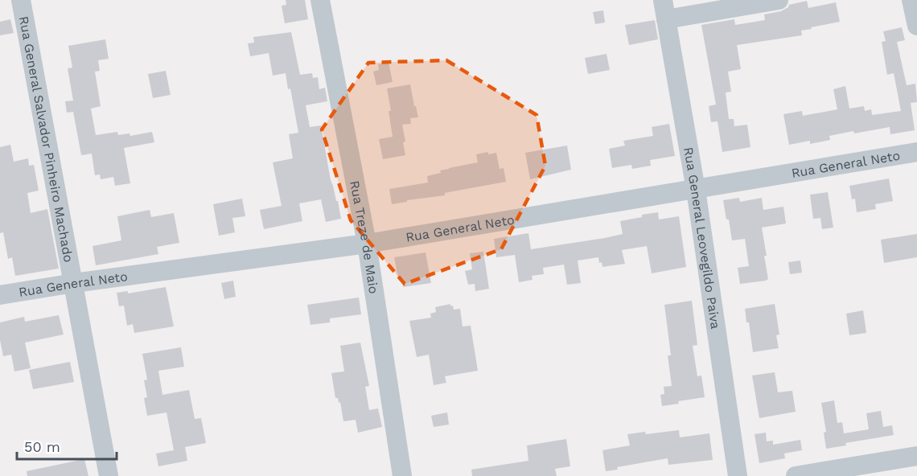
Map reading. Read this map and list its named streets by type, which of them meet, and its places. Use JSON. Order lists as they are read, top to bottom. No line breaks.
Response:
{"streets":{"street":["Rua General Salvador Pinheiro Machado","Rua General Neto","Rua Treze de Maio","Rua General Leovegildo Paiva"]},"crossings":[["Rua General Salvador Pinheiro Machado","Rua General Neto"],["Rua General Neto","Rua Treze de Maio"],["Rua General Neto","Rua General Leovegildo Paiva"]],"scale_bar":"50 m"}
